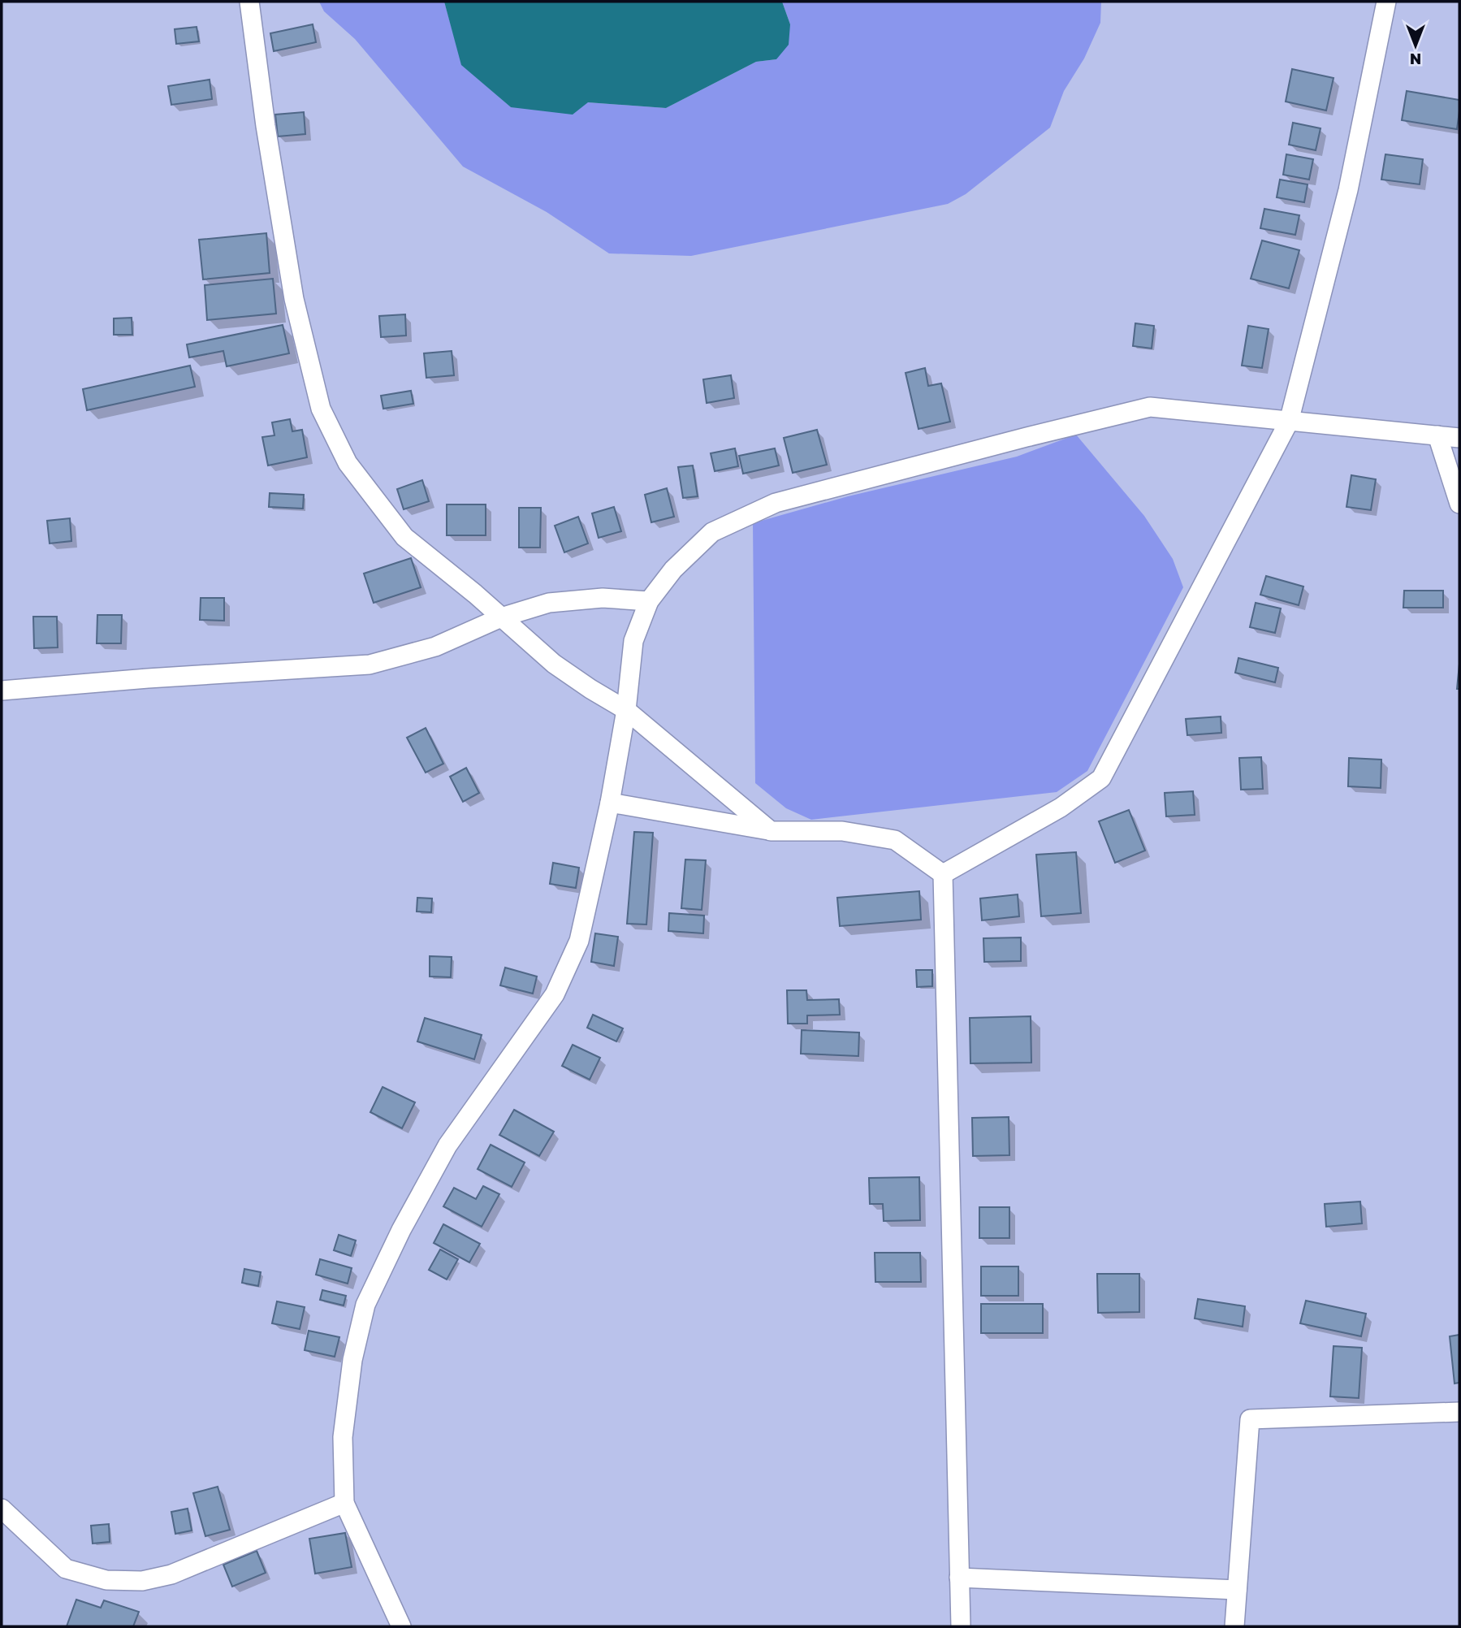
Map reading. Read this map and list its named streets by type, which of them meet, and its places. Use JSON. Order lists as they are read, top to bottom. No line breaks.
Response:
{"north":"bottom"}
